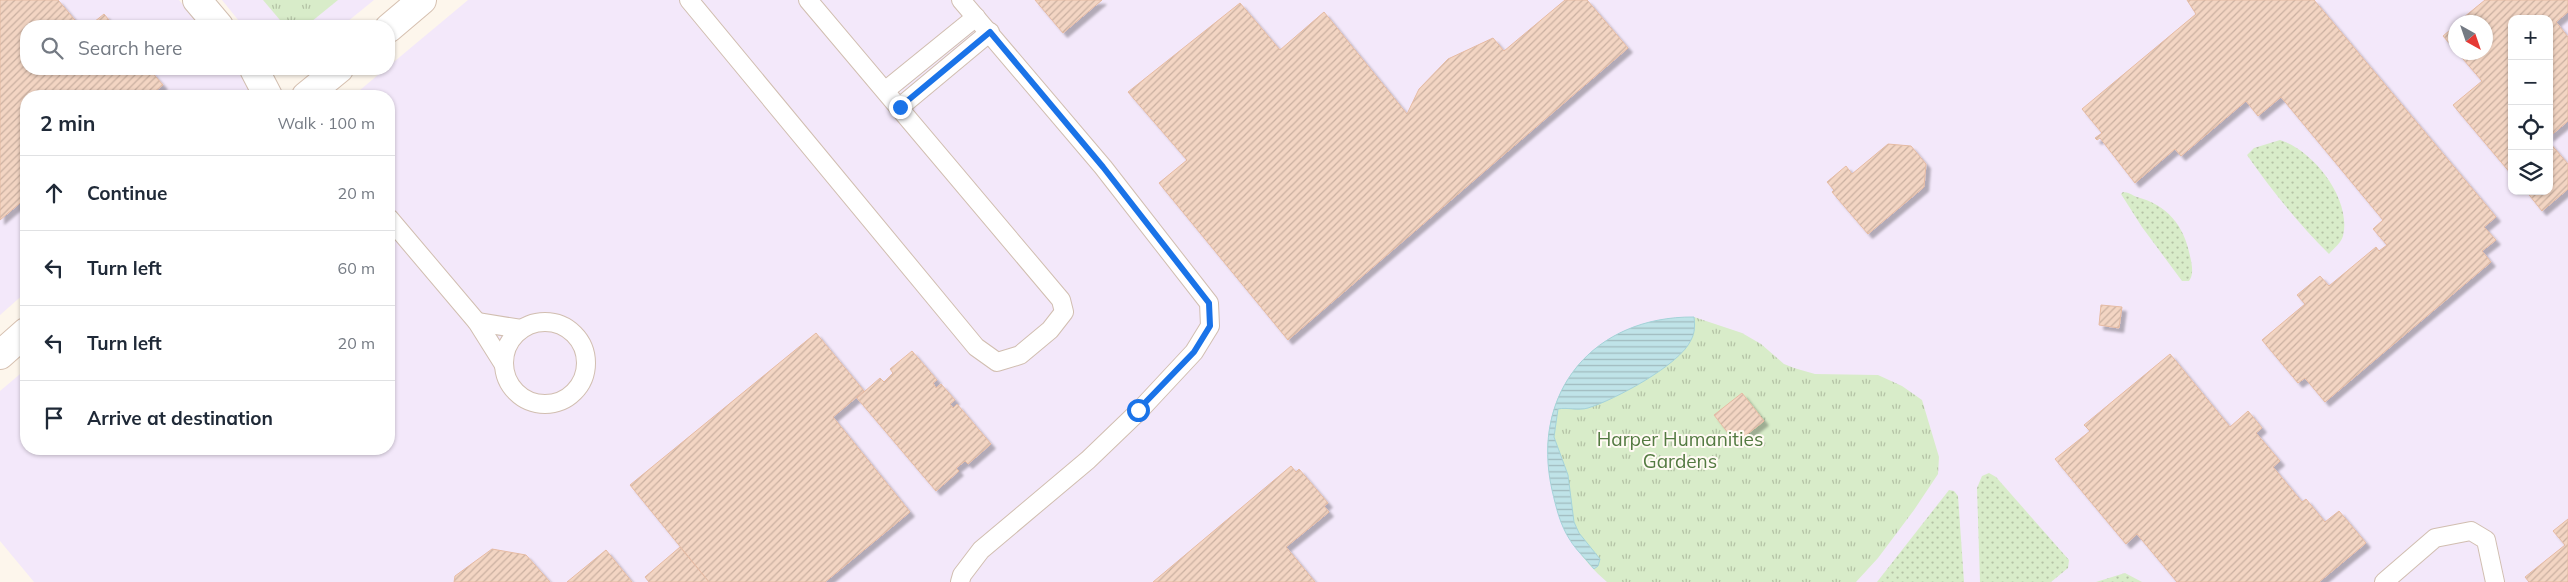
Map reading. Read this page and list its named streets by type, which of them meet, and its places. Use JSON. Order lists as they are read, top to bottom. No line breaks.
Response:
{"parks":["Harper Humanities Gardens"],"north":"bottom right","page":{"map_buttons":["+","−"],"search":"Search here","heading":["2 min","Walk · 100 m"],"list":[["Continue","20 m"],["Turn left","60 m"],["Turn left","20 m"],"Arrive at destination"]}}
